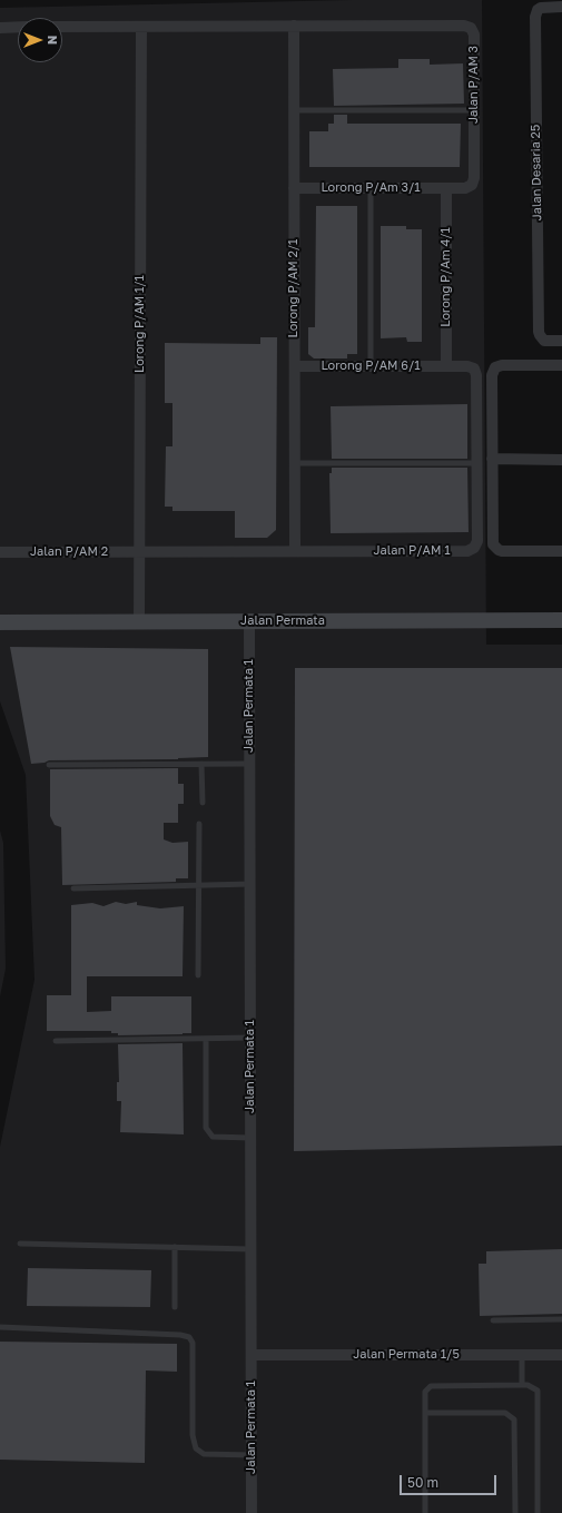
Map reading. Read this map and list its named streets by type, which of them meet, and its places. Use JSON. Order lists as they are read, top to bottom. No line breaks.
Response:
{"streets":{"street":["Jalan P/AM 3","Jalan Desaria 25","Lorong P/Am 3/1","Lorong P/Am 4/1","Lorong P/AM 2/1","Lorong P/AM 1/1","Lorong P/AM 6/1","Jalan P/AM 1","Jalan P/AM 2","Jalan Permata","Jalan Permata 1","Jalan Permata 1/5"]},"crossings":[["Jalan P/AM 3","Lorong P/Am 3/1"],["Jalan P/AM 3","Lorong P/Am 4/1"],["Jalan P/AM 3","Lorong P/AM 2/1"],["Lorong P/Am 3/1","Lorong P/Am 4/1"],["Lorong P/Am 3/1","Lorong P/AM 2/1"],["Lorong P/Am 4/1","Lorong P/AM 6/1"],["Lorong P/Am 4/1","Jalan P/AM 1"],["Lorong P/AM 2/1","Lorong P/AM 6/1"],["Lorong P/AM 2/1","Jalan P/AM 1"],["Lorong P/AM 1/1","Jalan P/AM 1"],["Lorong P/AM 1/1","Jalan P/AM 2"],["Lorong P/AM 1/1","Jalan Permata"],["Lorong P/AM 6/1","Jalan P/AM 1"],["Jalan P/AM 1","Jalan P/AM 2"],["Jalan Permata","Jalan Permata 1"],["Jalan Permata 1","Jalan Permata 1/5"]],"scale_bar":"50 m","north":"right"}
